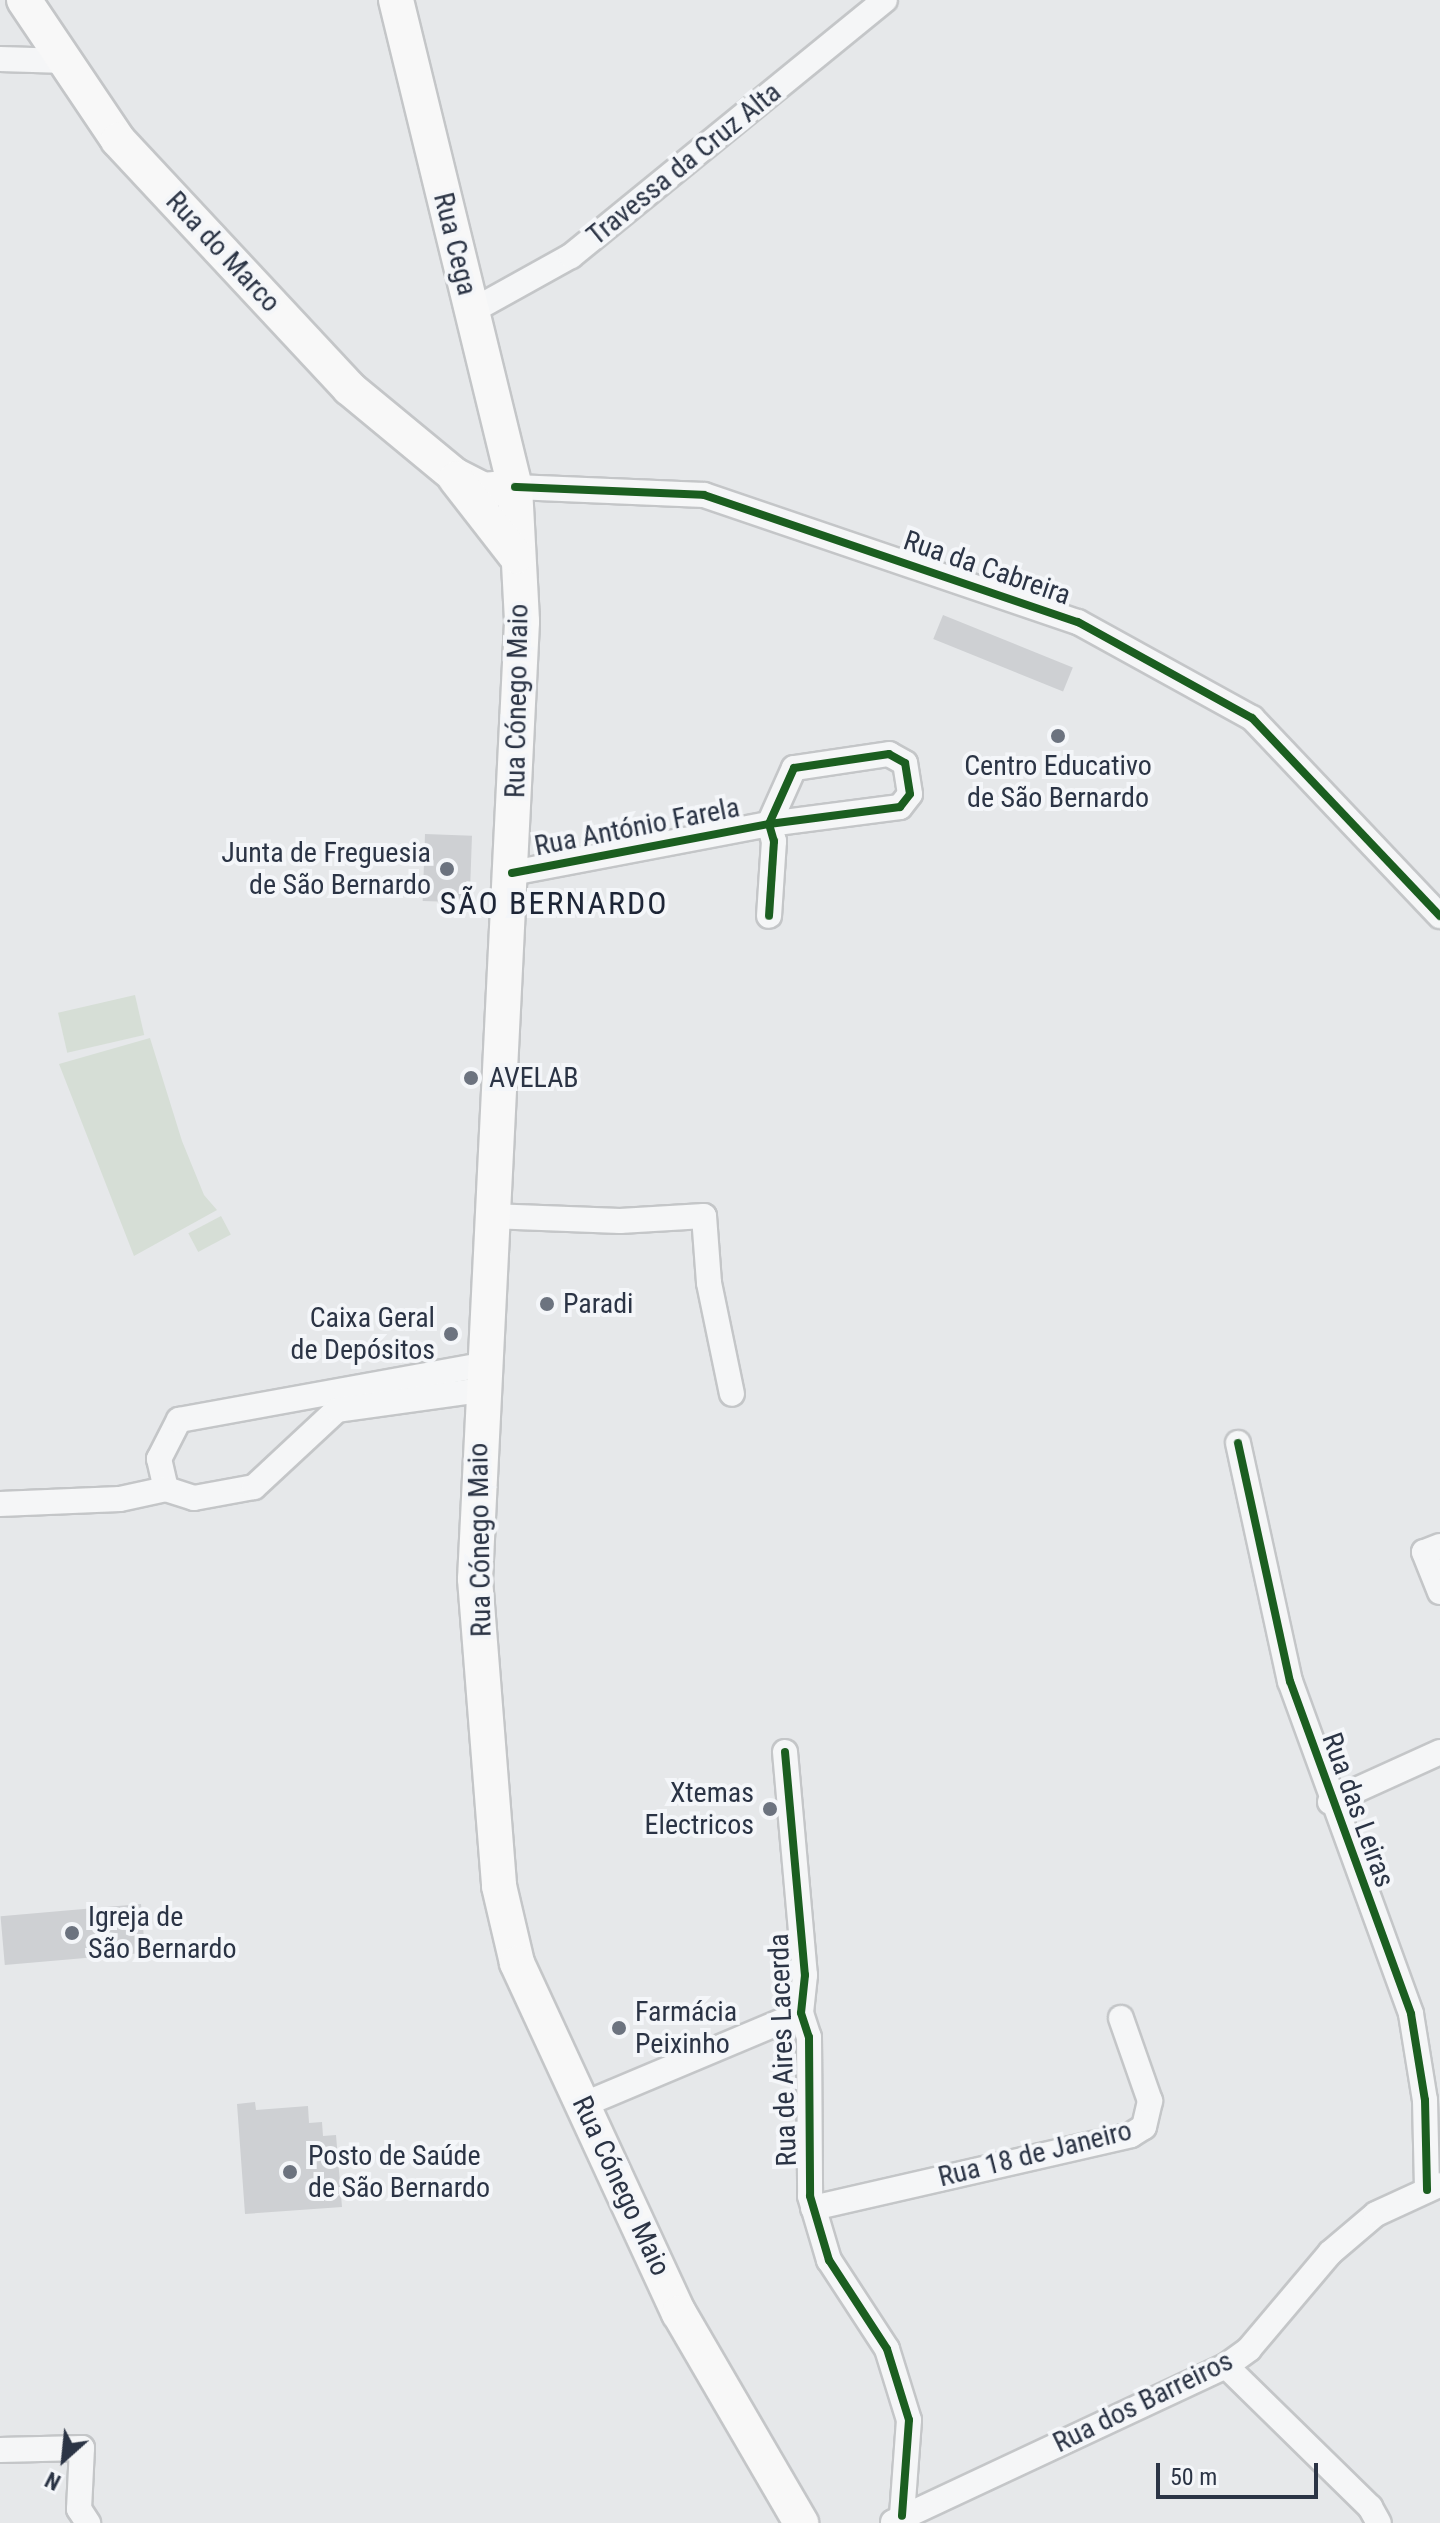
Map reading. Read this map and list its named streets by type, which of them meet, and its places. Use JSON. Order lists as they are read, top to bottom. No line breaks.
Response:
{"streets":{"main road":["Rua Cega","Rua do Marco","Rua Cónego Maio"],"street":["Travessa da Cruz Alta","Rua da Cabreira","Rua António Farela","Rua das Leiras","Rua de Aires Lacerda","Rua 18 de Janeiro","Rua dos Barreiros"]},"crossings":[["Travessa da Cruz Alta","Rua Cega"],["Rua Cega","Rua da Cabreira"],["Rua Cega","Rua Cónego Maio"],["Rua da Cabreira","Rua Cónego Maio"],["Rua Cónego Maio","Rua António Farela"],["Rua das Leiras","Rua dos Barreiros"],["Rua de Aires Lacerda","Rua 18 de Janeiro"],["Rua de Aires Lacerda","Rua dos Barreiros"]],"districts":["SÃO BERNARDO"],"places":["Centro Educativo de São Bernardo","Junta de Freguesia de São Bernardo","AVELAB","Paradi","Caixa Geral de Depósitos","Xtemas Electricos","Igreja de São Bernardo","Farmácia Peixinho","Posto de Saúde de São Bernardo"],"scale_bar":"50 m","north":"bottom left"}
